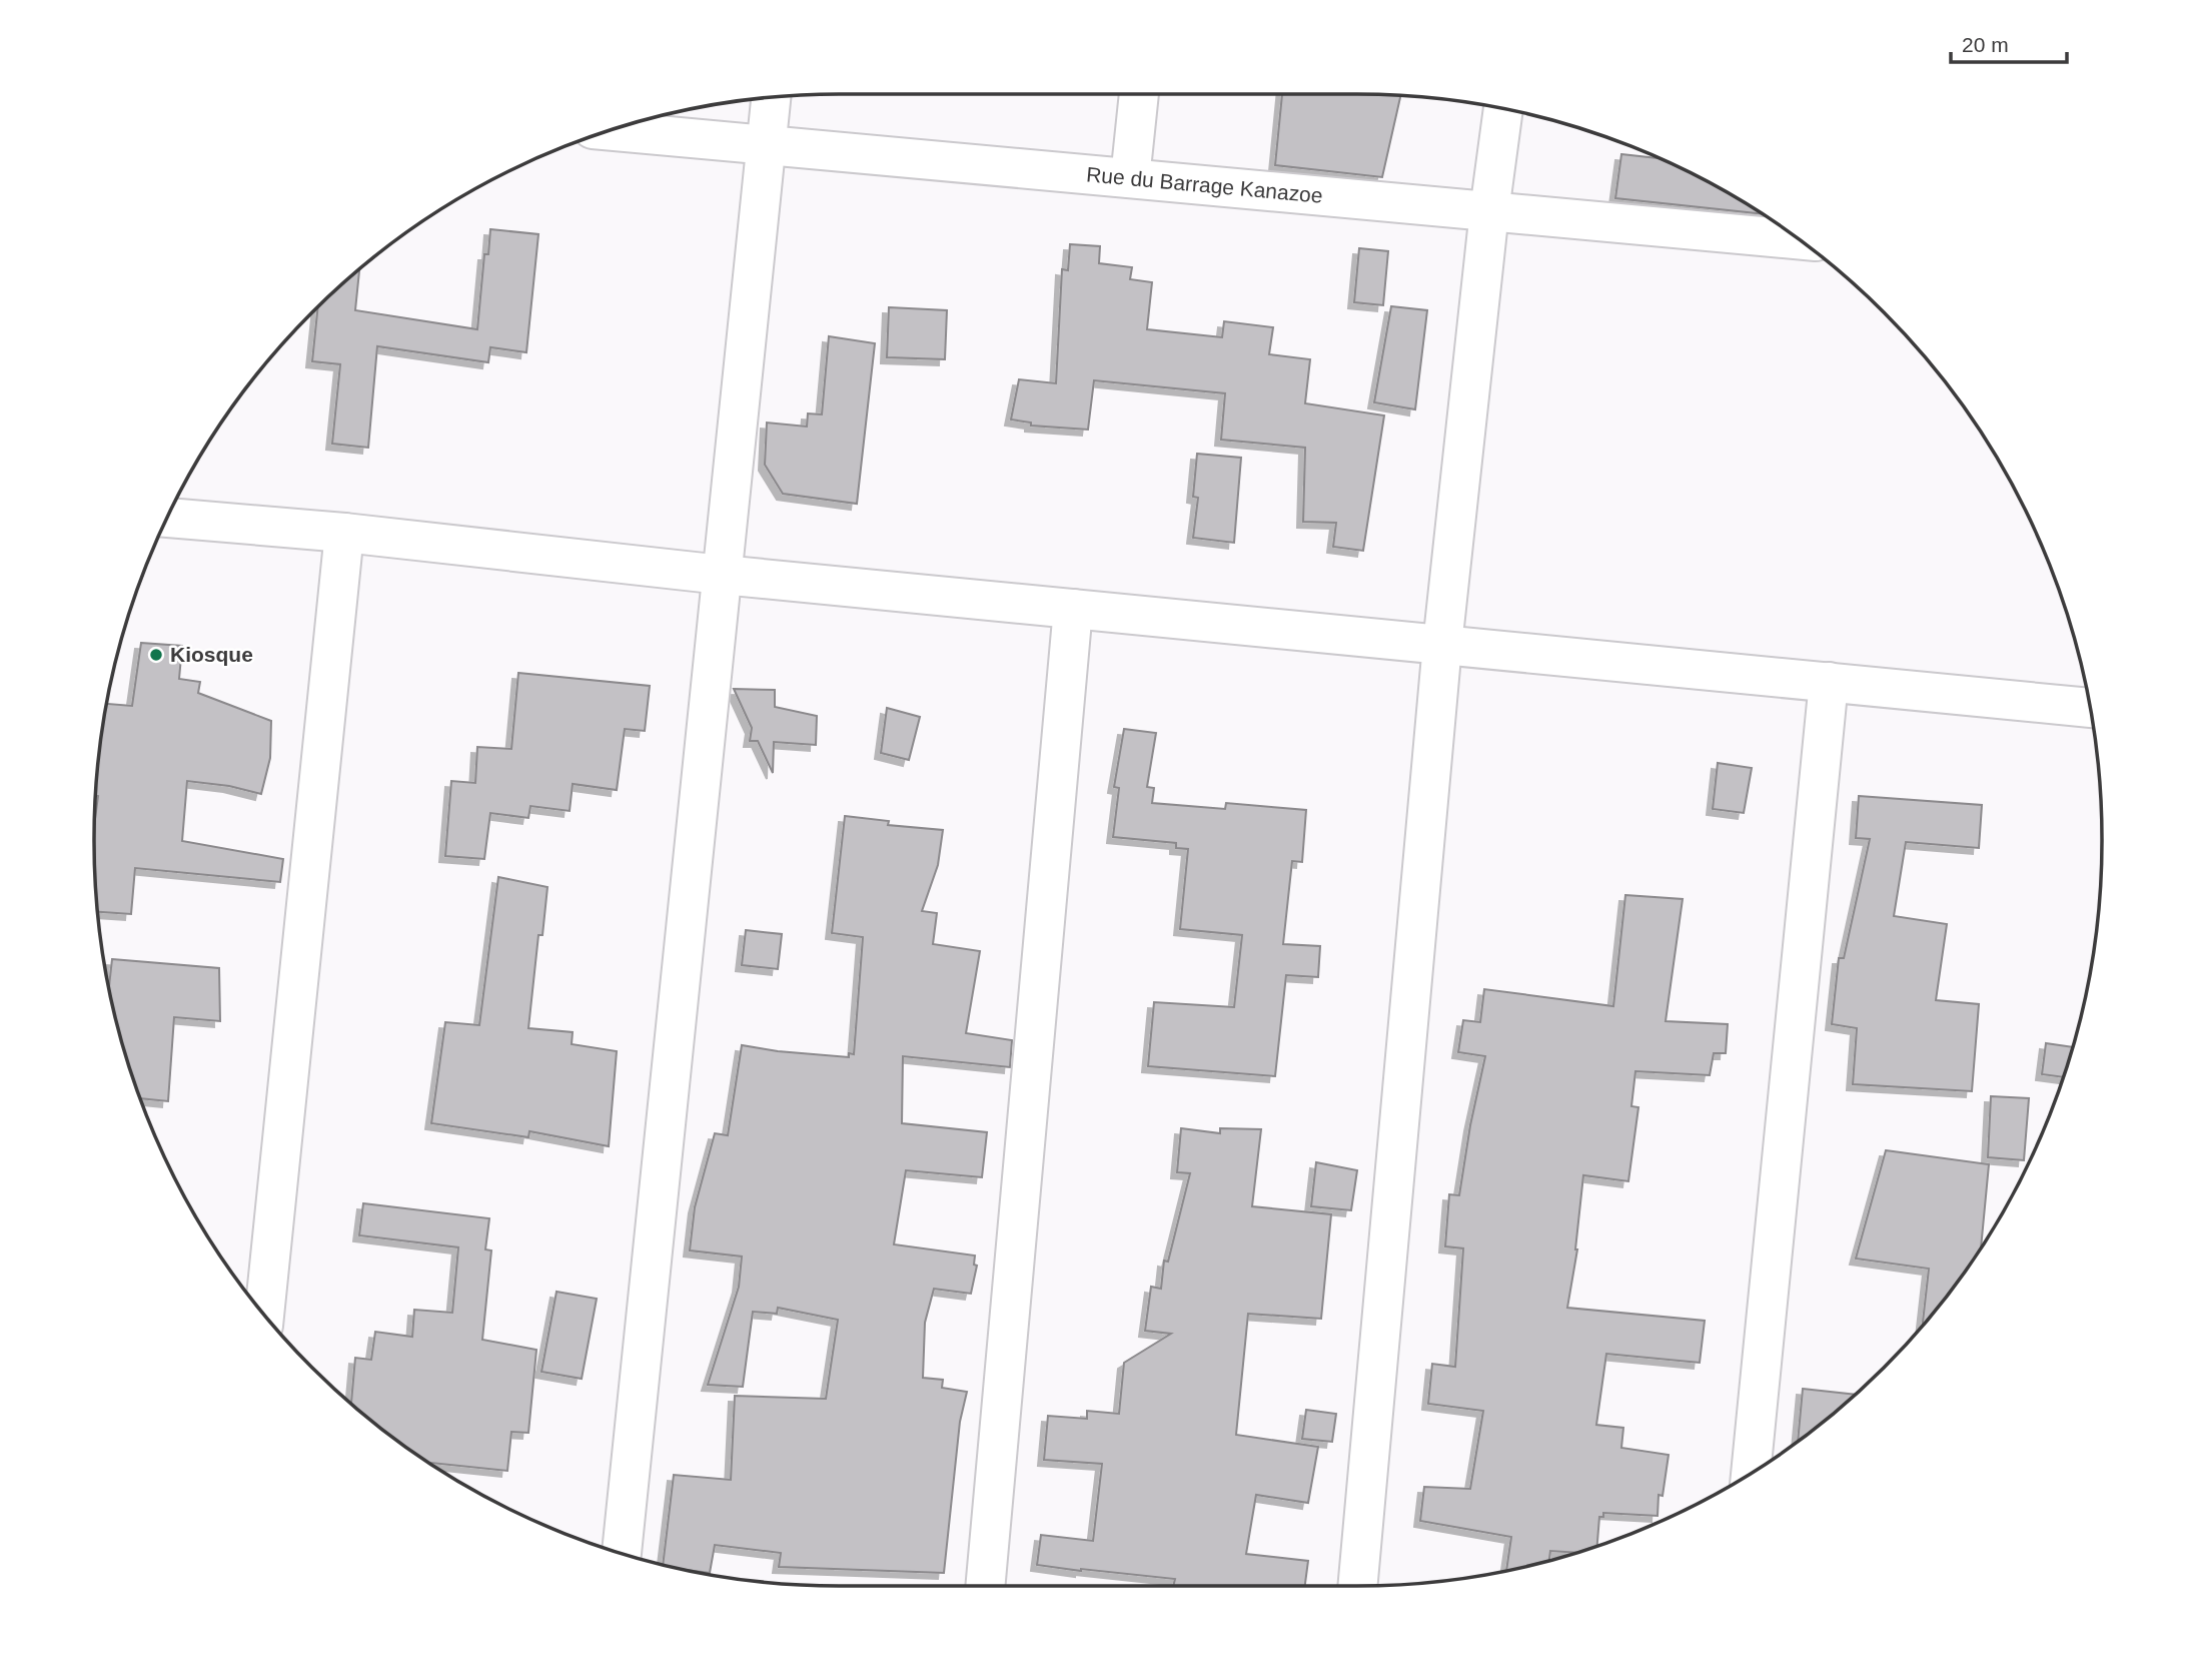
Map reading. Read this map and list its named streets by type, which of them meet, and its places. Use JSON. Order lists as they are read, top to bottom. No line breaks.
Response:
{"streets":{"street":["Rue du Barrage Kanazoe"]},"places":["Kiosque"],"scale_bar":"20 m"}
